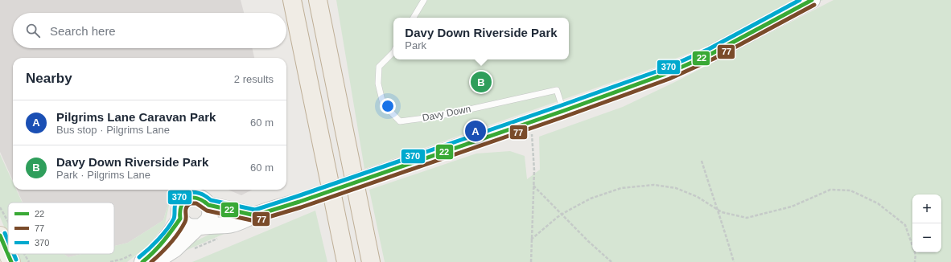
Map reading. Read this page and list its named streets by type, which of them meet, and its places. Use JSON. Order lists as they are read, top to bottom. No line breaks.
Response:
{"streets":{"lane":["Davy Down"]},"lines":["transit line 22","transit line 370","transit line 77"],"legend":["22","77","370"],"page":{"search":"Search here","popup":["Davy Down Riverside Park","Park"],"heading":["Nearby","2 results"],"pins":["B","A"],"list":[{"mark":"A","name":"Pilgrims Lane Caravan Park","note":"Bus stop · Pilgrims Lane","value":"60 m"},{"mark":"B","name":"Davy Down Riverside Park","note":"Park · Pilgrims Lane","value":"60 m"}],"map_buttons":["+","−"]}}
